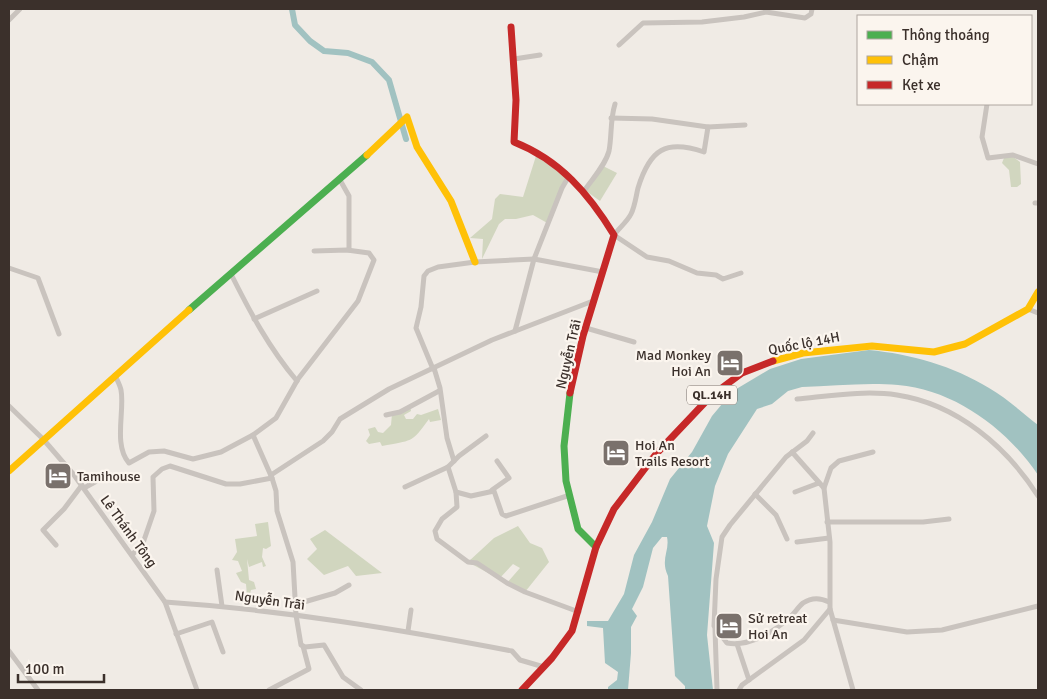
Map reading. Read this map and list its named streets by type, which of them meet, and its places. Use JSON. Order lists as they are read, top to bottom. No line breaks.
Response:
{"streets":{"street":["Quốc lộ 14H","Nguyễn Trãi","QL.14H","Lê Thánh Tông"]},"crossings":[["Quốc lộ 14H","Nguyễn Trãi"],["Nguyễn Trãi","Lê Thánh Tông"]],"places":{"hotel":["Mad Monkey Hoi An","Hoi An Trails Resort","Tamihouse","Sử retreat Hoi An"]},"legend":["Thông thoáng","Chậm","Kẹt xe"],"scale_bar":"100 m"}
